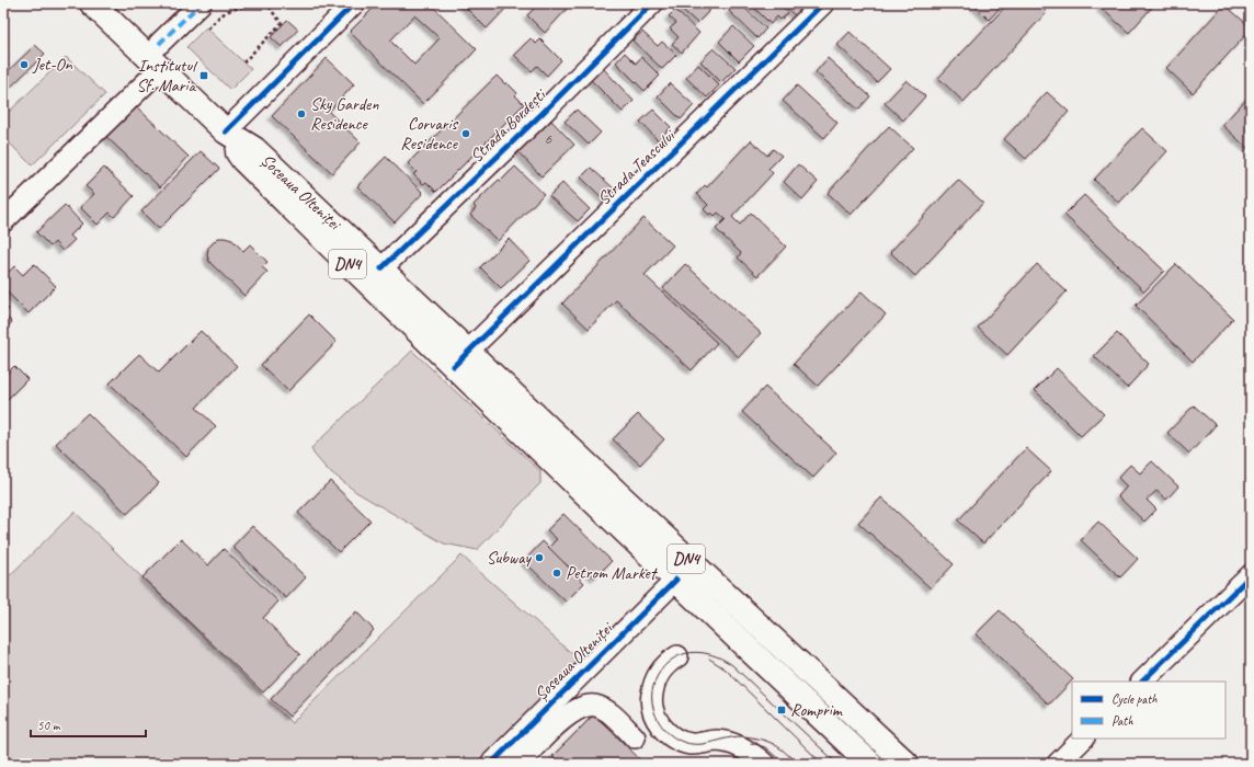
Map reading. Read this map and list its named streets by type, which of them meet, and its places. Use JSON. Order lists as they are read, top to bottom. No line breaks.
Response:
{"streets":{"main road":["Șoseaua Olteniței","DN4"],"street":["Strada Bordești","Strada Teascului"]},"crossings":[["Strada Bordești","Șoseaua Olteniței"],["Strada Teascului","Șoseaua Olteniței"]],"places":{"other":["Jet-On","Sky Garden Residence","Corvaris Residence","Subway","Petrom Market"],"transit":["Institutul Sf. Maria","Romprim"]},"house_numbers":["6"],"legend":["Cycle path","Path"],"scale_bar":"50 m"}
